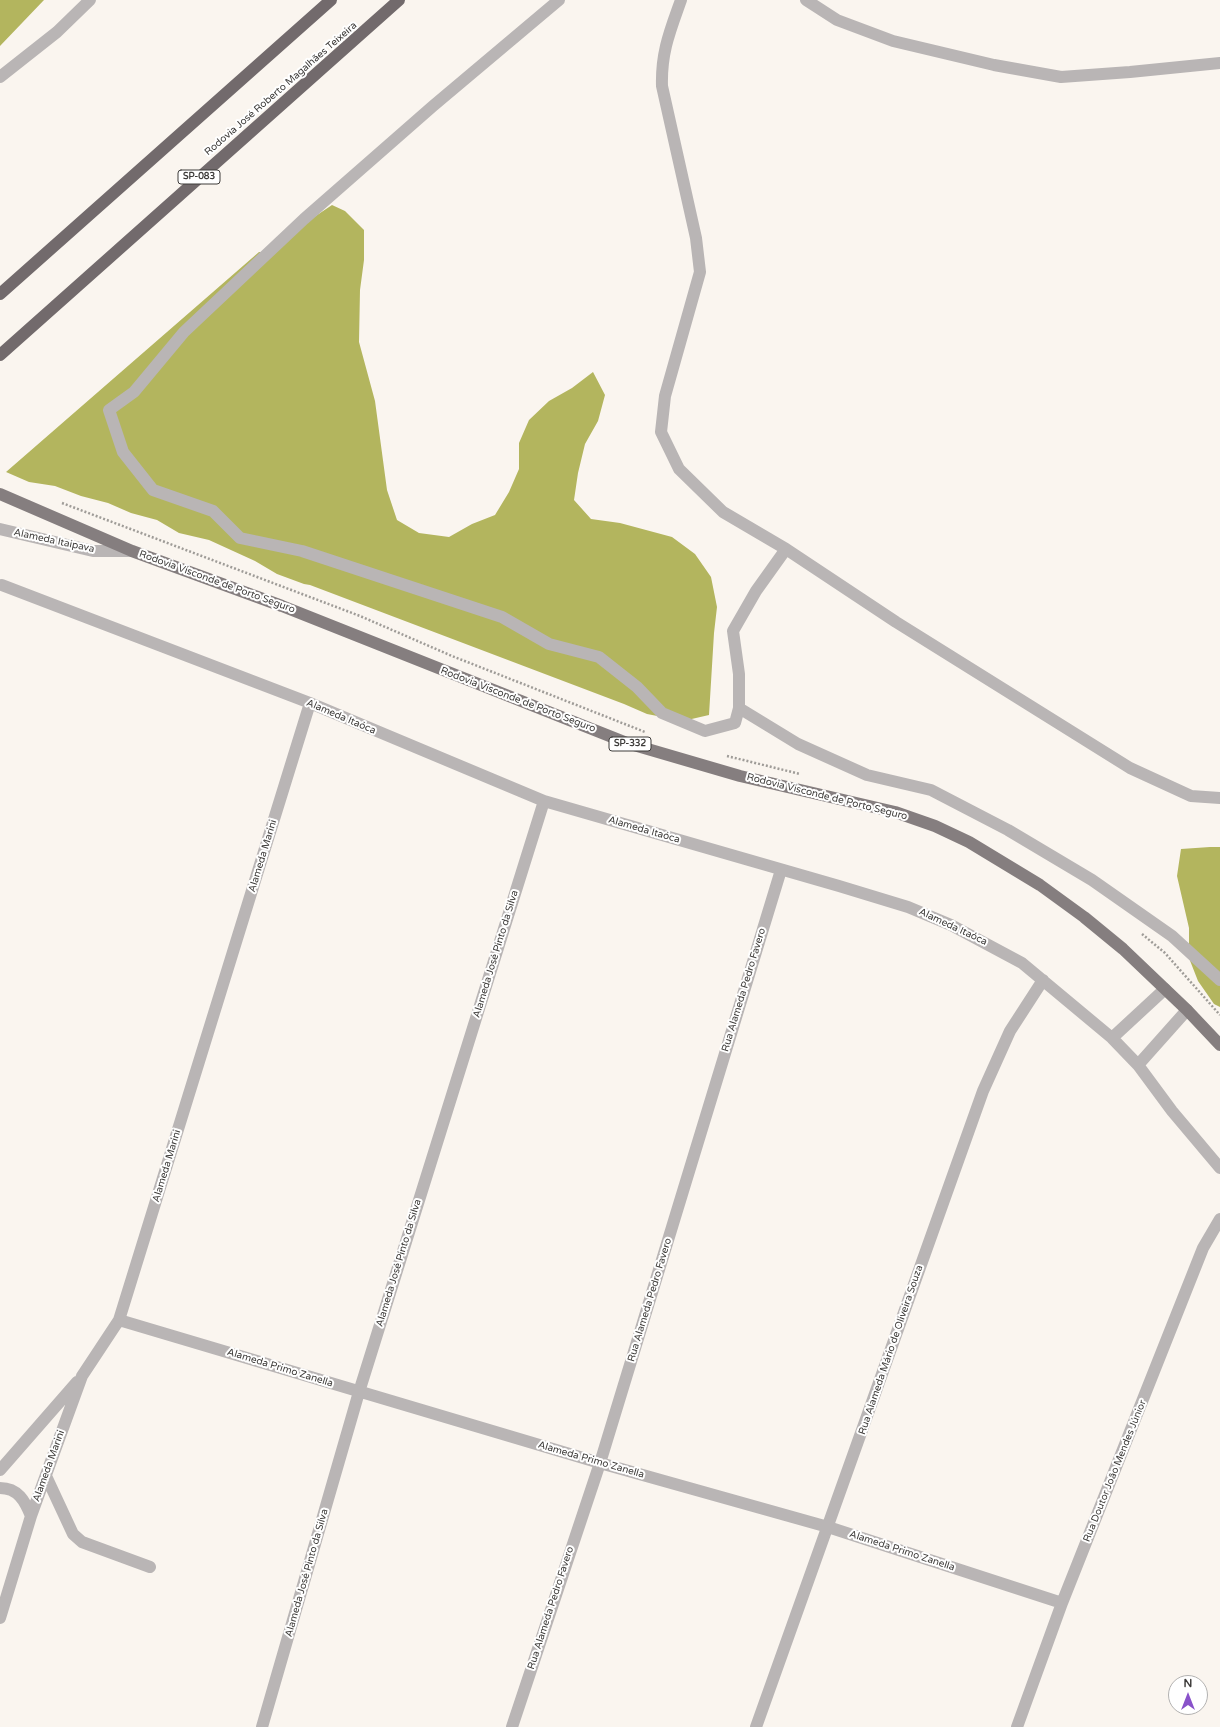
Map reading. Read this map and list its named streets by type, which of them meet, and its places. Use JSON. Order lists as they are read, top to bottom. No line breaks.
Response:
{"streets":{"highway":["Rodovia José Roberto Magalhães Teixeira","SP-083"],"main road":["Rodovia Visconde de Porto Seguro","SP-332"],"street":["Alameda Itaipava","Alameda Itaóca","Alameda Marini","Alameda José Pinto da Silva","Rua Alameda Pedro Favero","Rua Alameda Mário de Oliveira Souza","Alameda Primo Zanella","Rua Doutor João Mendes Júnior"]},"crossings":[["Alameda Itaipava","Rodovia Visconde de Porto Seguro"],["Alameda Itaóca","Alameda Marini"],["Alameda Itaóca","Alameda José Pinto da Silva"],["Alameda Itaóca","Rua Alameda Pedro Favero"],["Alameda Itaóca","Rua Alameda Mário de Oliveira Souza"],["Alameda Marini","Alameda Primo Zanella"],["Alameda José Pinto da Silva","Alameda Primo Zanella"],["Rua Alameda Pedro Favero","Alameda Primo Zanella"],["Rua Alameda Mário de Oliveira Souza","Alameda Primo Zanella"],["Alameda Primo Zanella","Rua Doutor João Mendes Júnior"]],"north":"top"}
